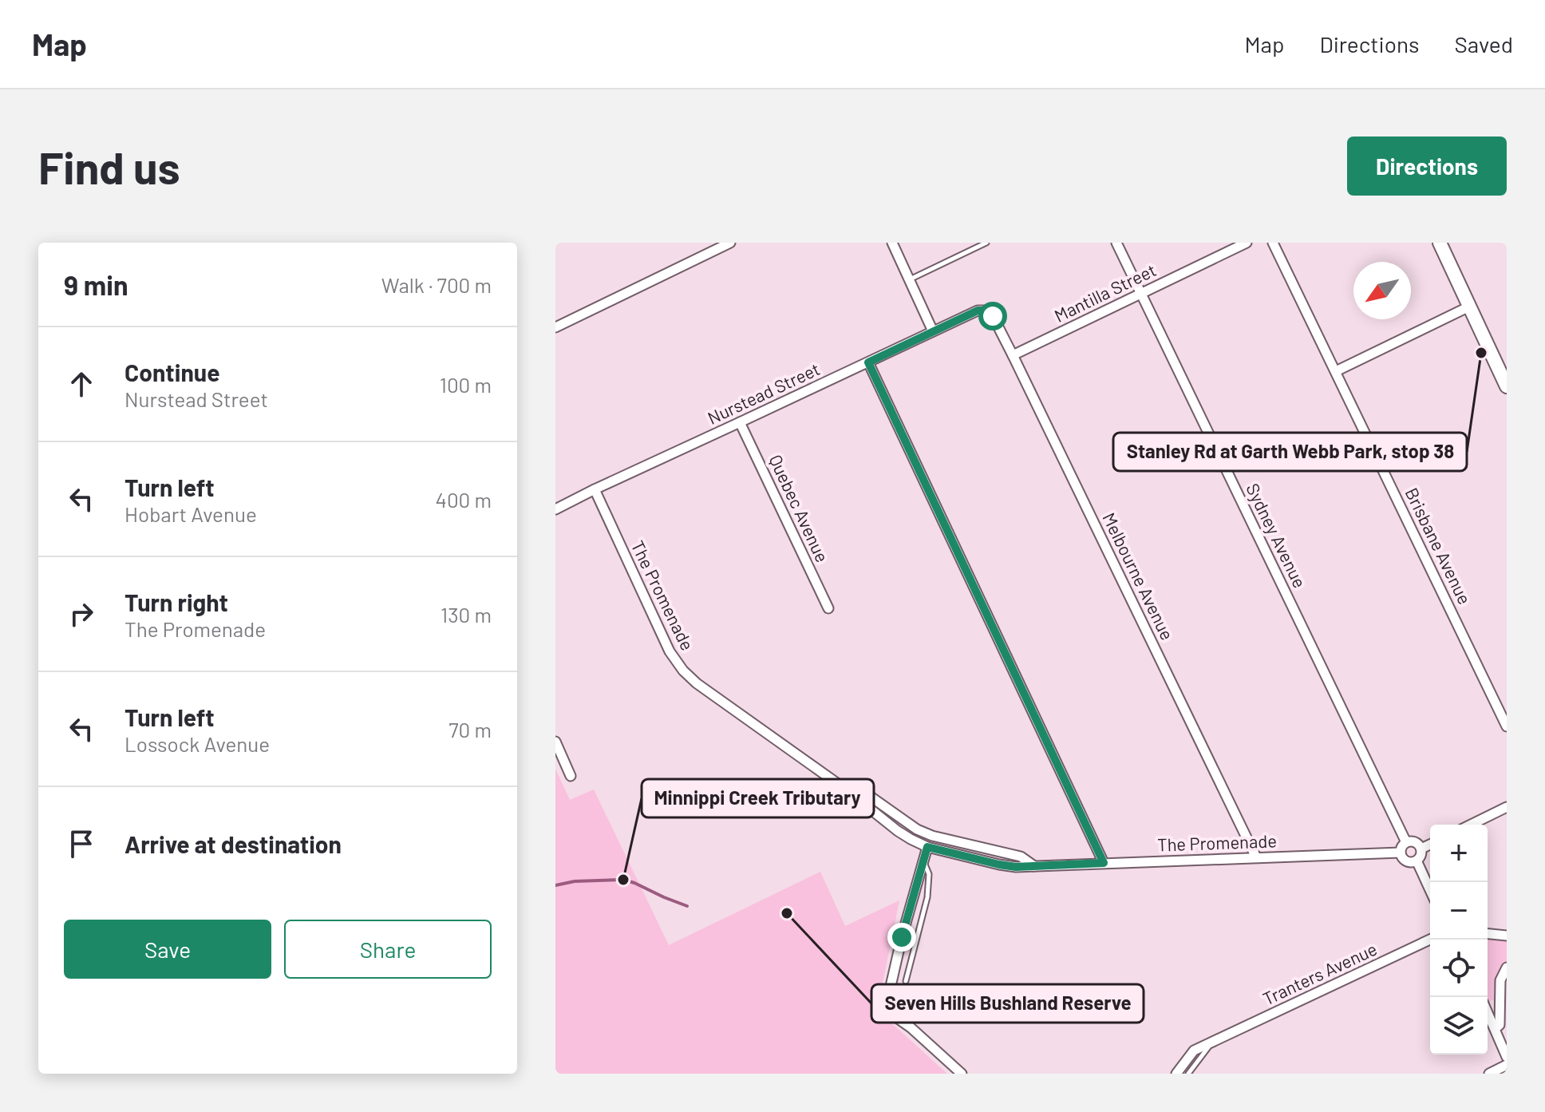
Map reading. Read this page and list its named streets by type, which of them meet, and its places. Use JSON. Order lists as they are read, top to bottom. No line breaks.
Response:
{"streets":{"street":["Mantilla Street","Nurstead Street","Quebec Avenue","Sydney Avenue","Brisbane Avenue","Melbourne Avenue","The Promenade","Tranters Avenue"]},"crossings":[["Mantilla Street","Sydney Avenue"],["Mantilla Street","Melbourne Avenue"],["Nurstead Street","Quebec Avenue"],["Nurstead Street","Melbourne Avenue"],["Nurstead Street","The Promenade"],["Sydney Avenue","The Promenade"],["Melbourne Avenue","The Promenade"]],"places":["Stanley Rd at Garth Webb Park, stop 38","Minnippi Creek Tributary","Seven Hills Bushland Reserve"],"north":"bottom left","page":{"header":"Map","nav":["Map","Directions","Saved"],"buttons":["Directions",["Save","Share"]],"title":"Find us","heading":["9 min","Walk · 700 m"],"list":[["Continue","Nurstead Street","100 m"],["Turn left","Hobart Avenue","400 m"],["Turn right","The Promenade","130 m"],["Turn left","Lossock Avenue","70 m"],"Arrive at destination"],"map_buttons":["+","−"]}}
